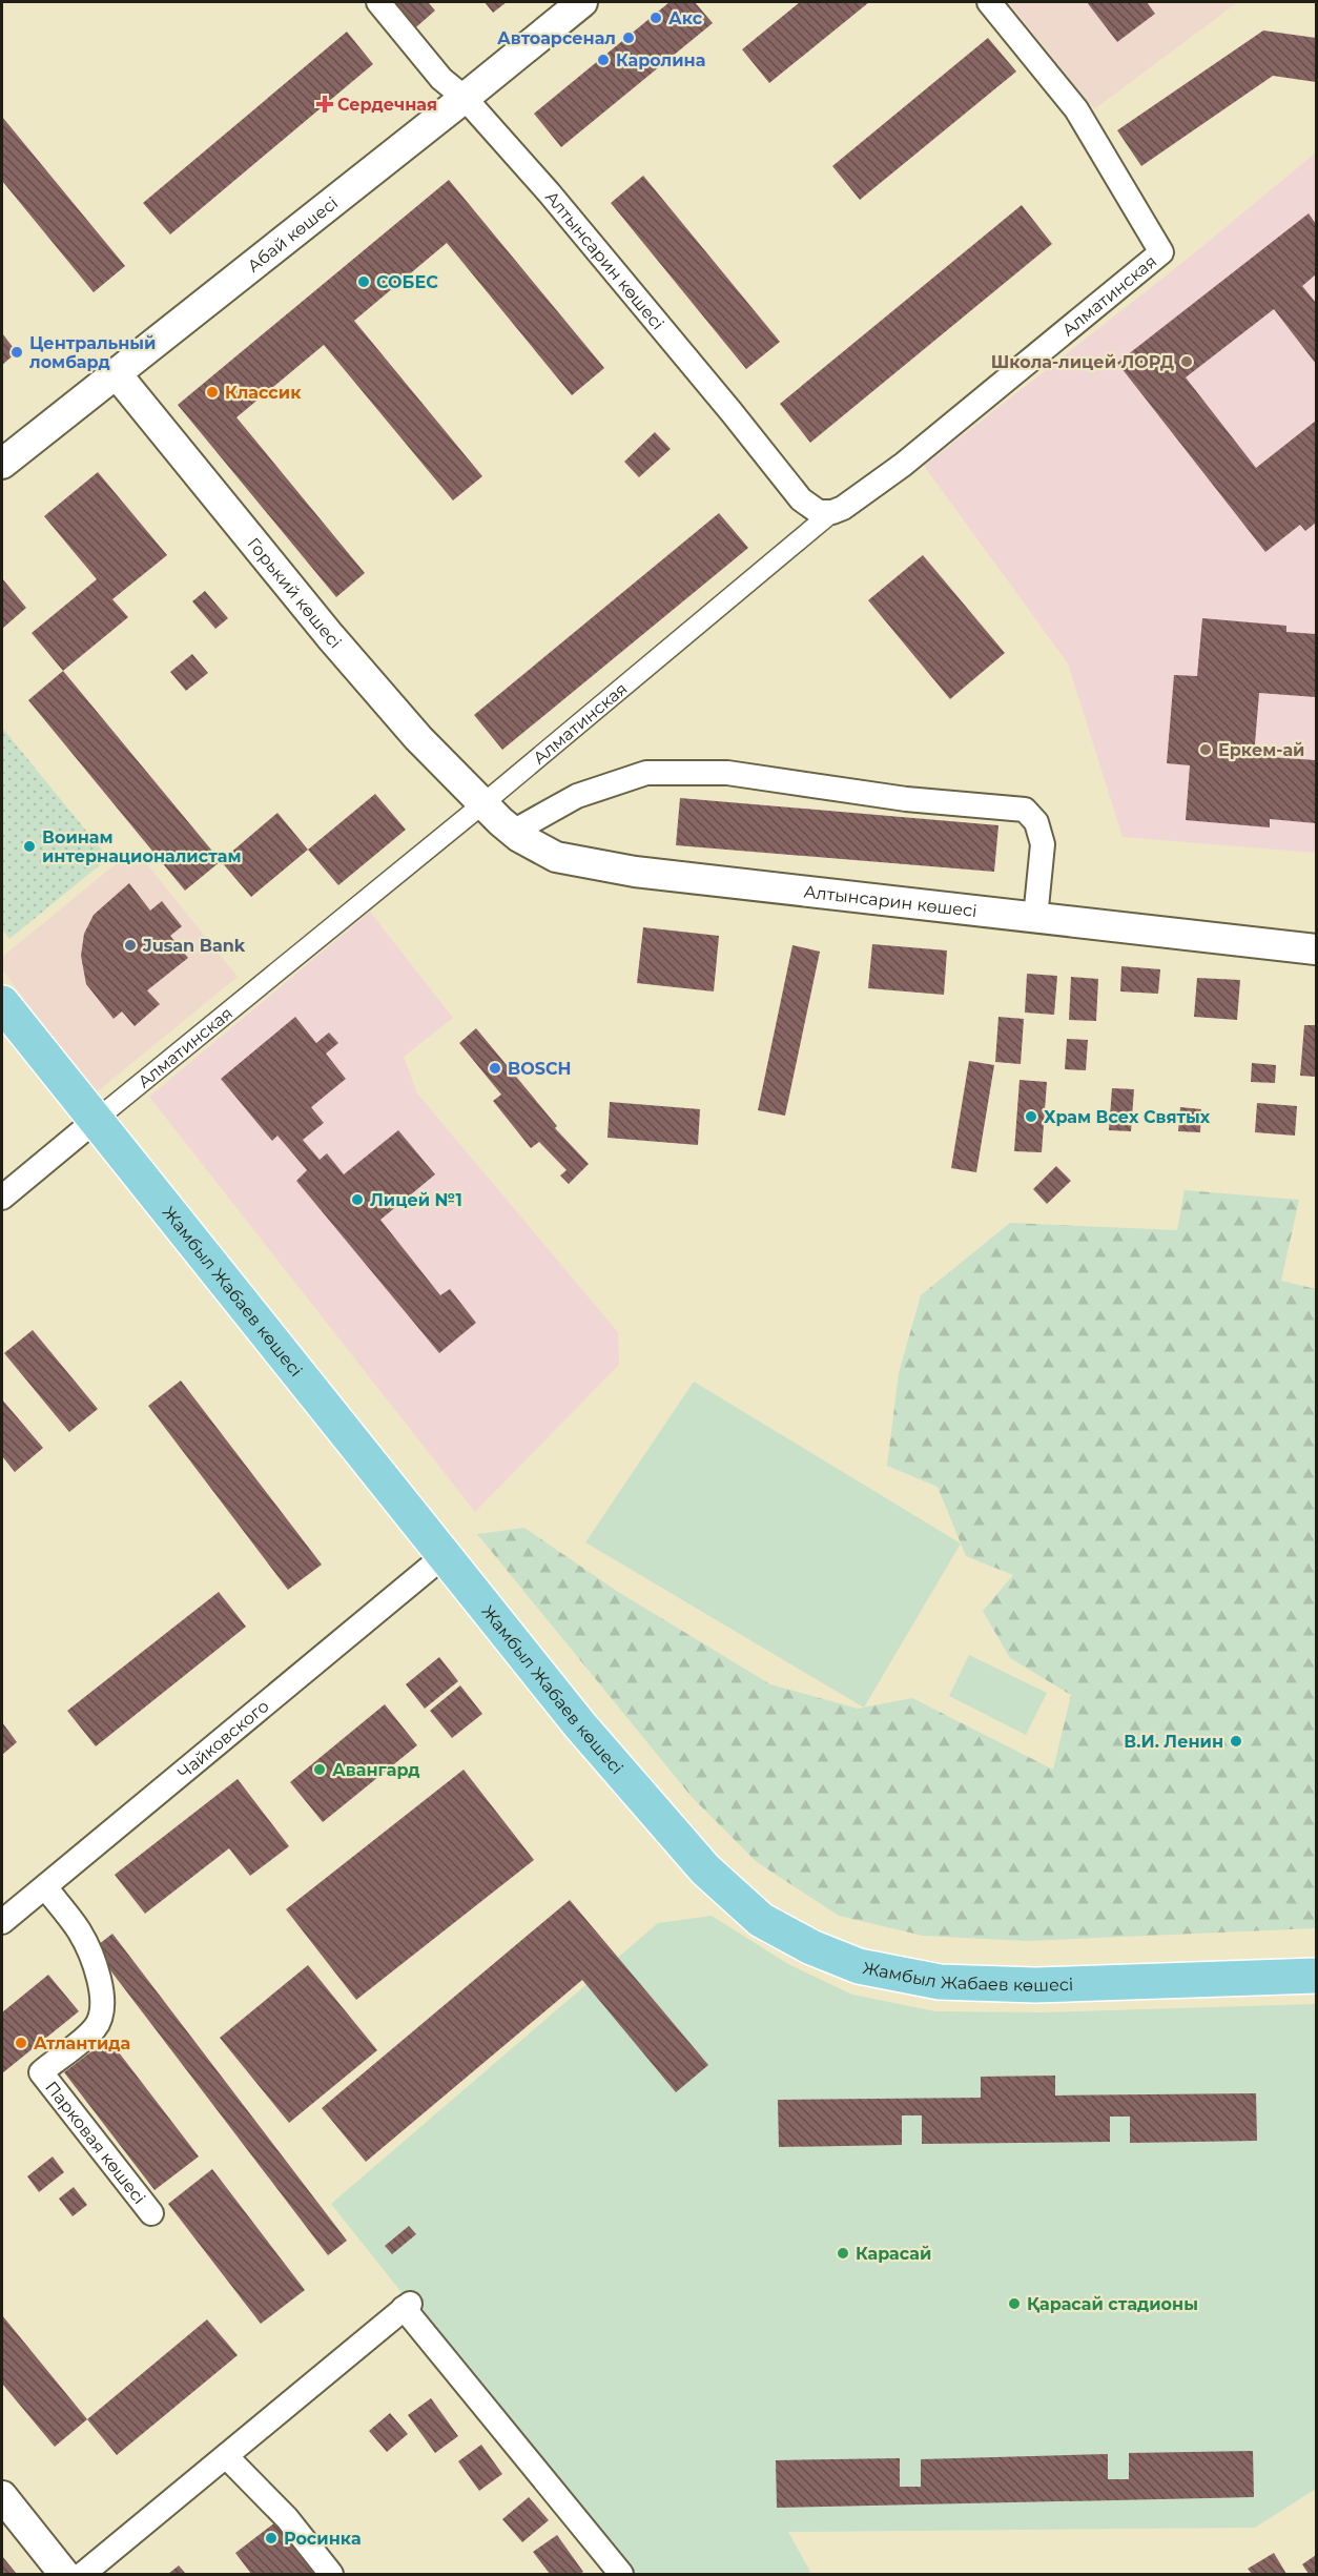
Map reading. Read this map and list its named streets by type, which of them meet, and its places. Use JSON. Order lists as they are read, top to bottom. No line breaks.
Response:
{"streets":{"main road":["Жамбыл Жабаев көшесі"],"street":["Абай көшесі","Алтынсарин көшесі","Алматинская","Горький көшесі","Чайковского","Парковая көшесі"]},"crossings":[["Абай көшесі","Алтынсарин көшесі"],["Абай көшесі","Горький көшесі"],["Алтынсарин көшесі","Алматинская"],["Алтынсарин көшесі","Горький көшесі"],["Алматинская","Горький көшесі"],["Алматинская","Жамбыл Жабаев көшесі"],["Жамбыл Жабаев көшесі","Чайковского"],["Чайковского","Парковая көшесі"]],"places":{"other":["Акс","Автоарсенал","Каролина","СОБЕС","Центральный ломбард","Школа-лицей ЛОРД","Классик","Еркем-ай","Воинам интернационалистам","Jusan Bank","BOSCH","Храм Всех Святых","Лицей №1","В.И. Ленин","Авангард","Атлантида","Карасай","Қарасай стадионы","Росинка"],"health":["Сердечная"]}}
